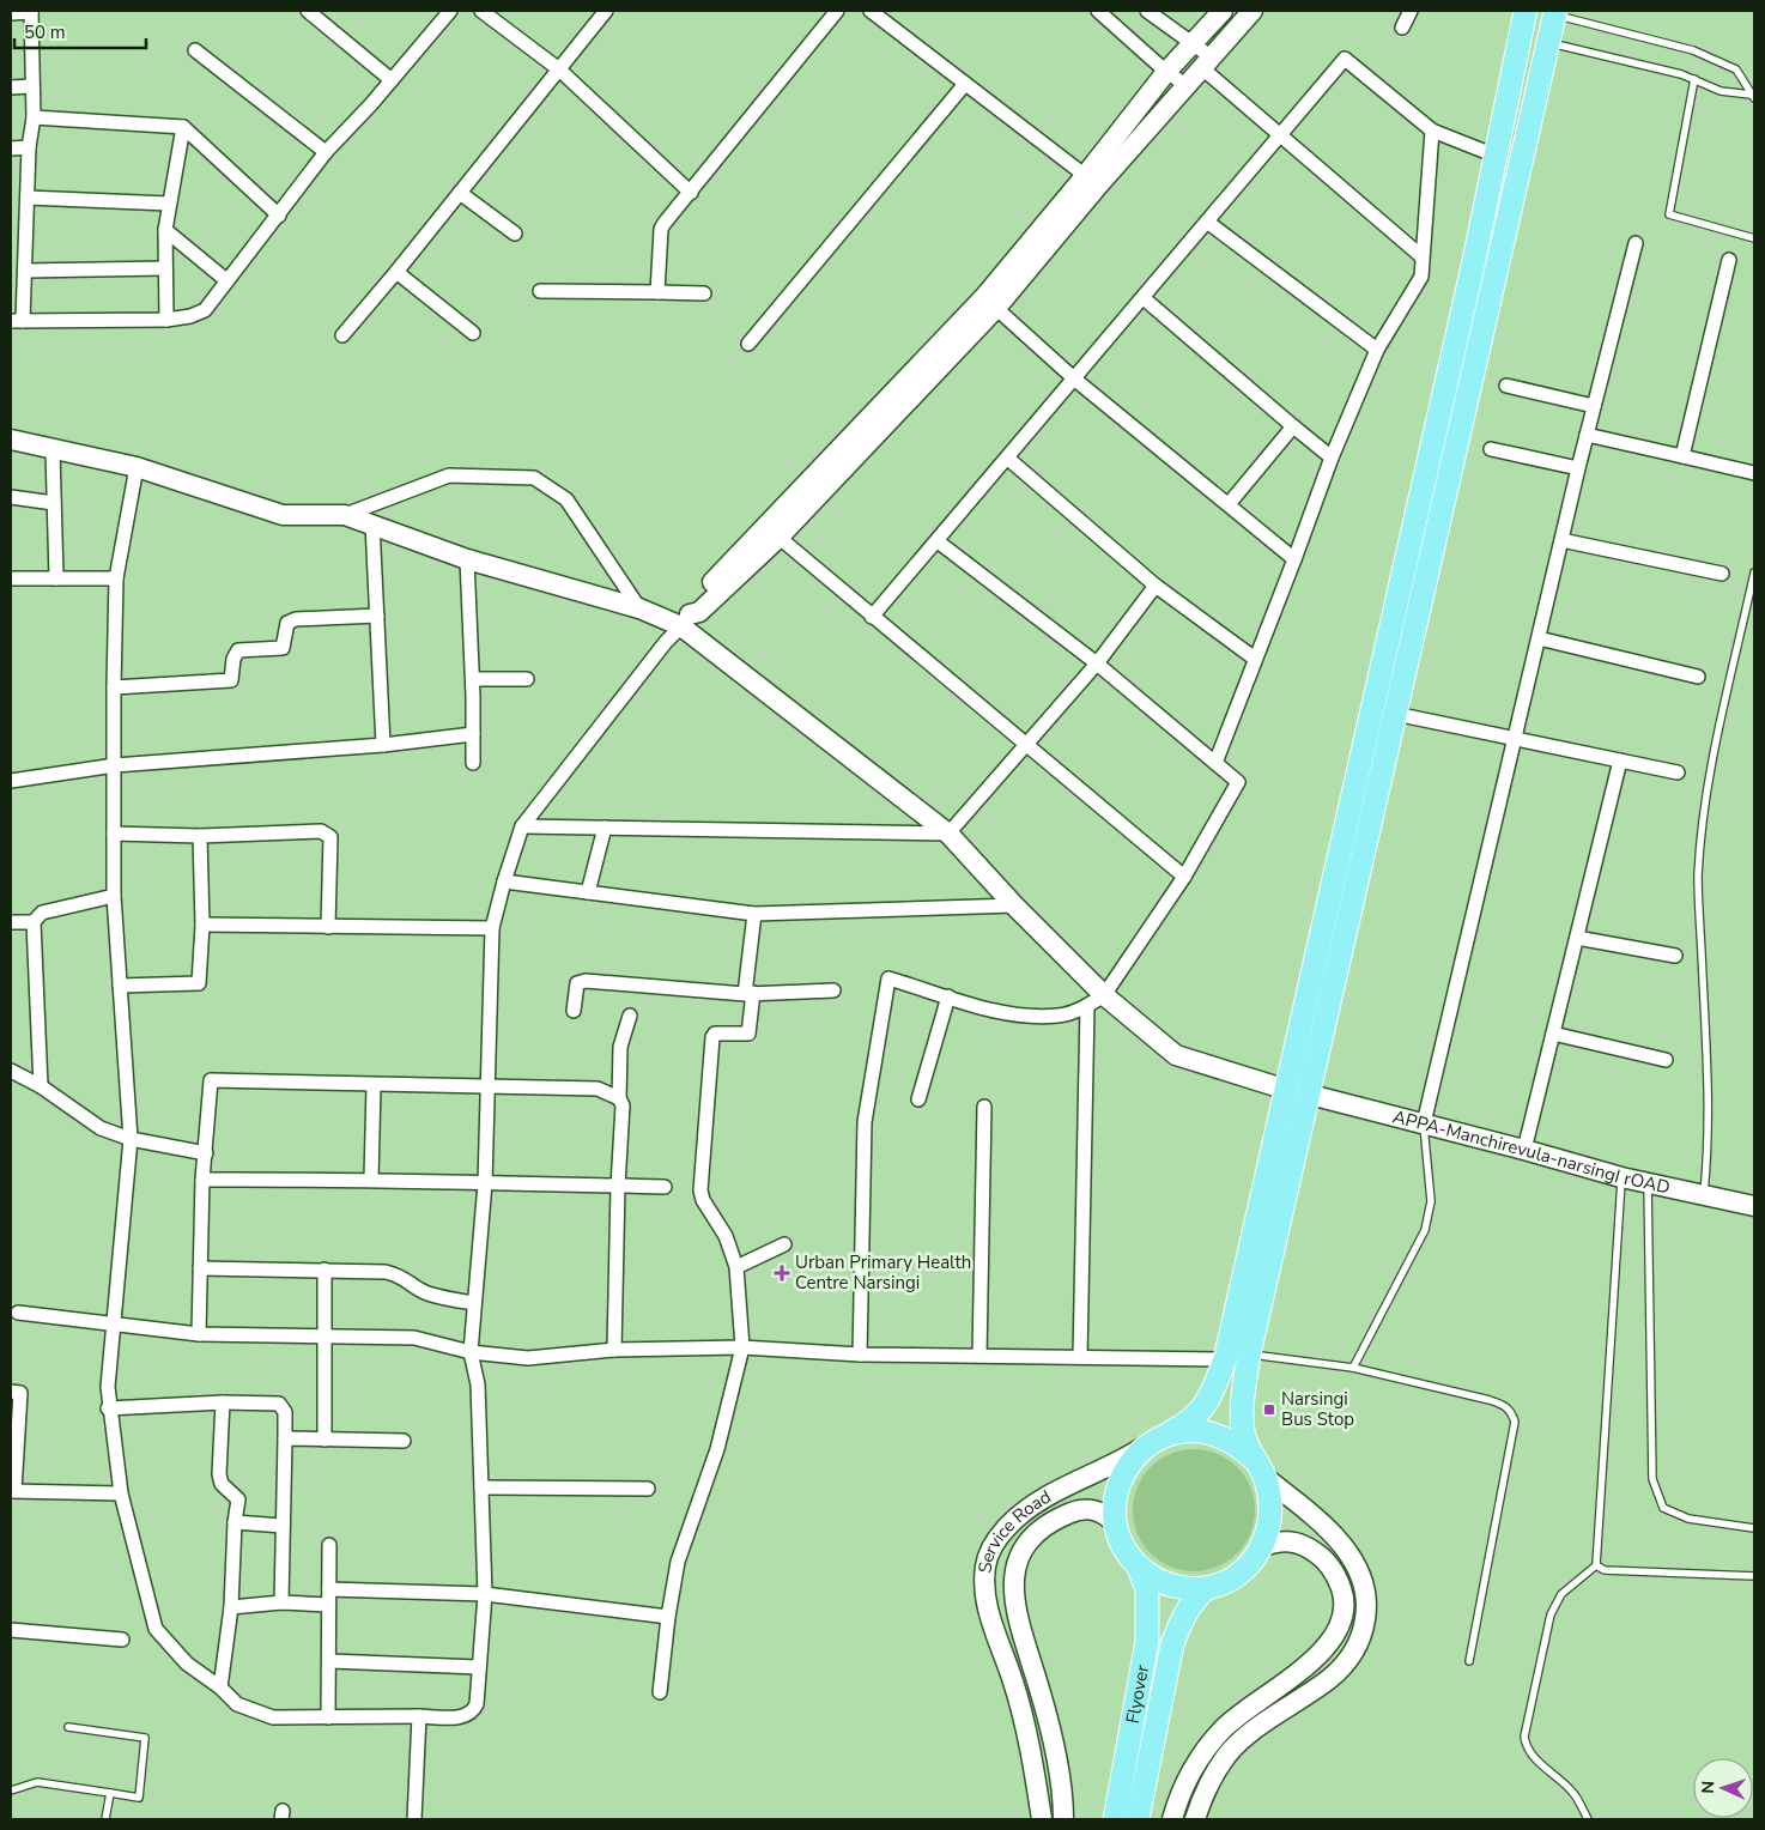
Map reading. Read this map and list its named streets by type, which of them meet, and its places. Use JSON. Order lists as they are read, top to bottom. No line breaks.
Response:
{"streets":{"main road":["Flyover"],"street":["APPA-Manchirevula-narsingI rOAD","Service Road"]},"crossings":[["Service Road","Flyover"]],"places":{"health":["Urban Primary Health Centre Narsingi"],"transit":["Narsingi Bus Stop"]},"scale_bar":"50 m","north":"left"}
